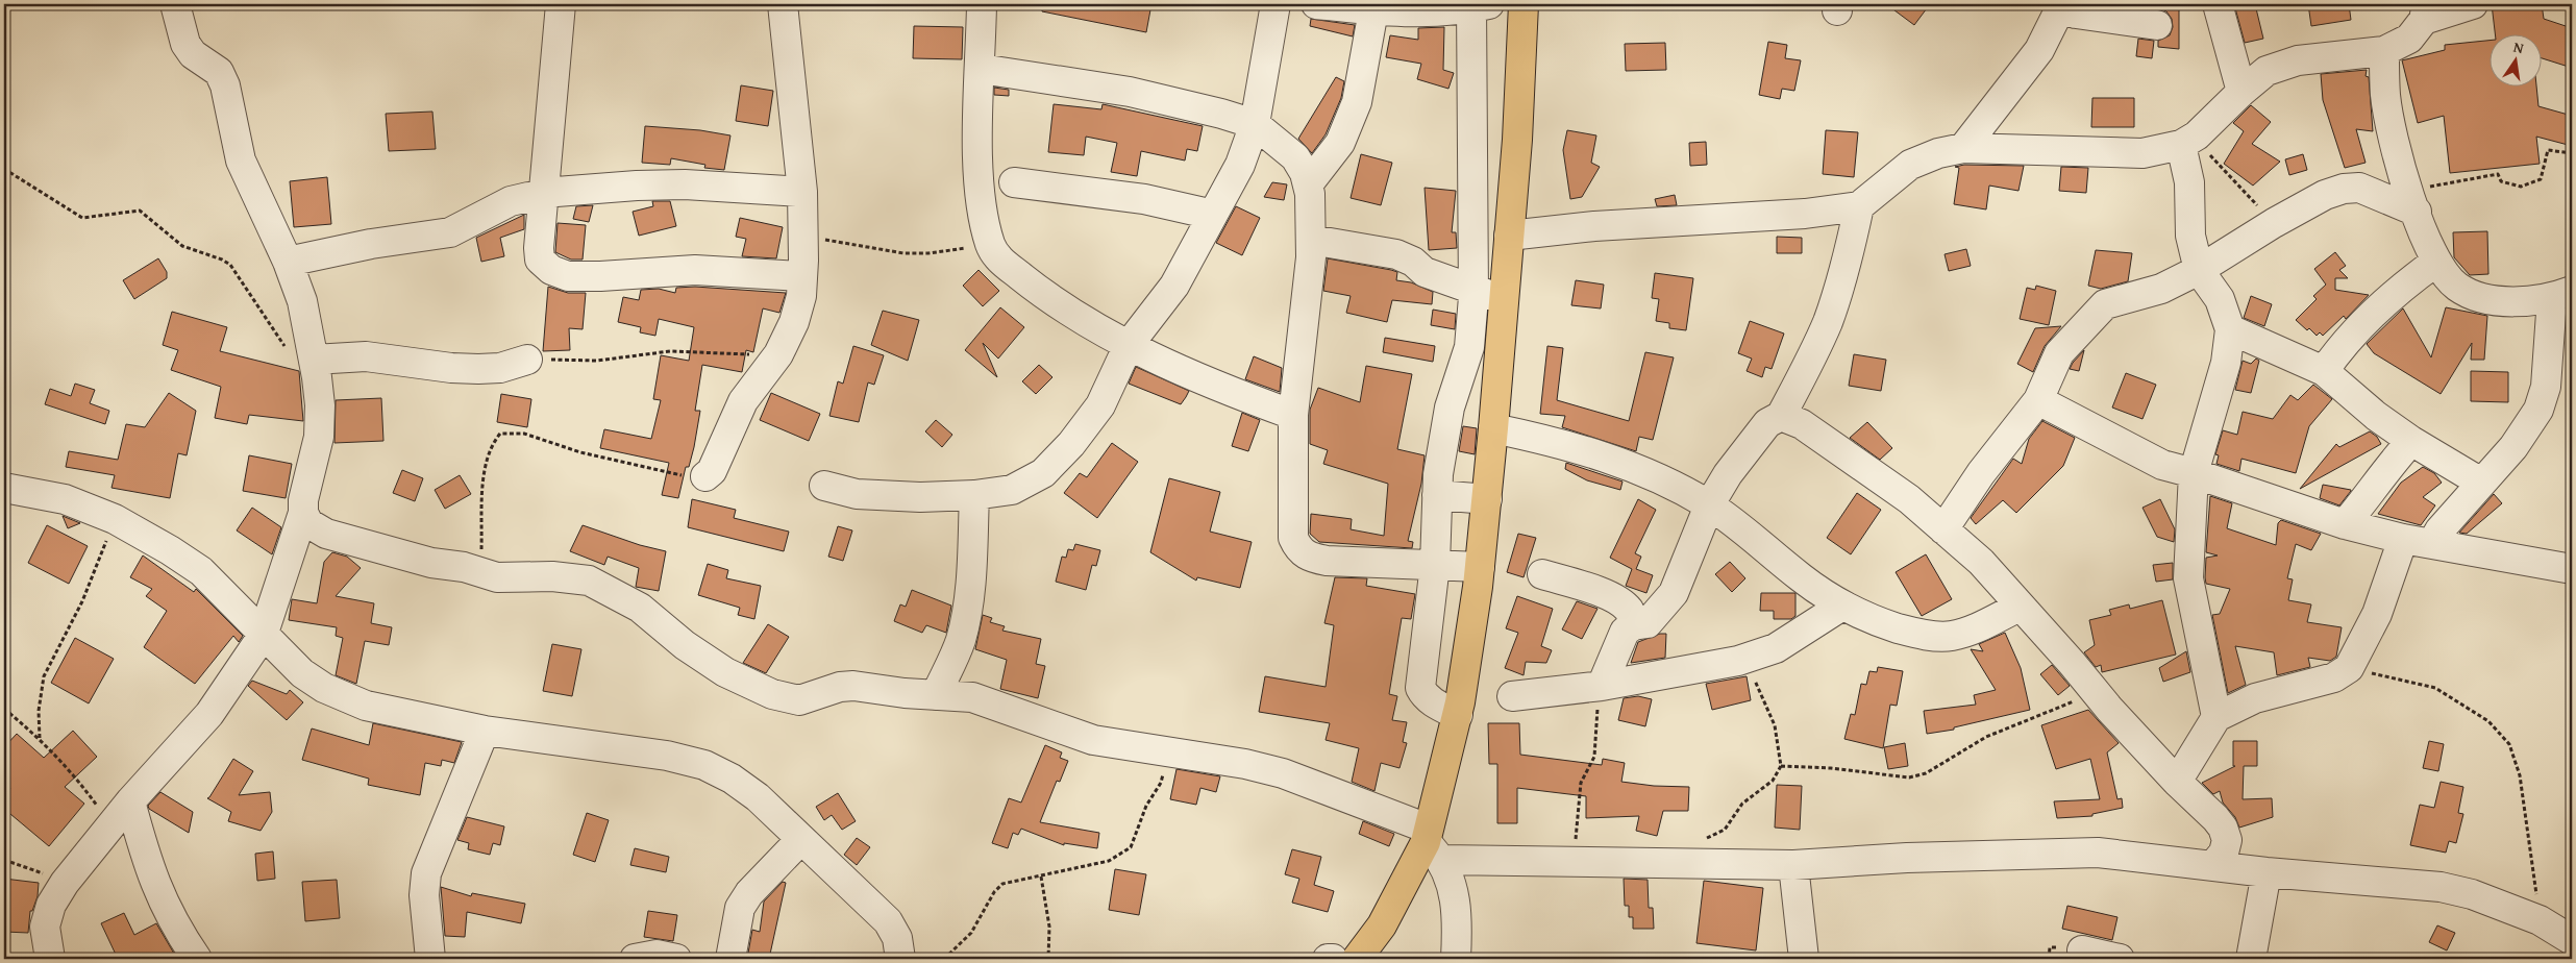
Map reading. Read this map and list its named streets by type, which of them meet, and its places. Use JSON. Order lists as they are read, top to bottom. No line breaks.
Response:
{"north":"top"}
